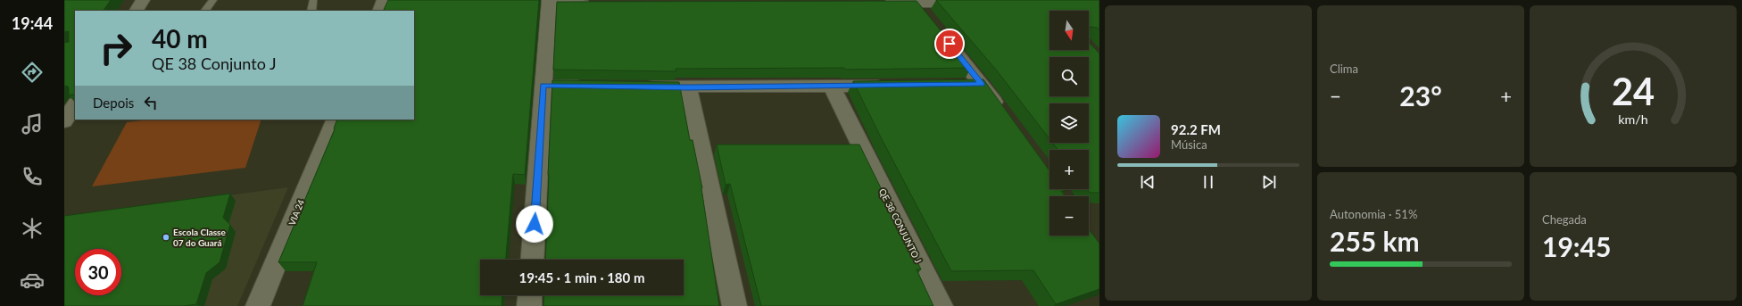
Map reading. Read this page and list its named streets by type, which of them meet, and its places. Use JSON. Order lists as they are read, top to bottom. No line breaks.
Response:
{"streets":{"street":["VIA 24","QE 38 CONJUNTO J"]},"places":["Escola Classe 07 do Guará"],"north":"bottom","page":{"tabs":"19:44","tile":["Clima",["Autonomia · 51%","255 km"],["Chegada","19:45"]],"map_buttons":["+","−"],"turn":["40 m","QE 38 Conjunto J"],"heat":["−","23°","+"],"then":"Depois","song":["92.2 FM","Música"],"limit":"30","trip":"19:45 · 1 min · 180 m","gauge":["24","km/h"]}}
